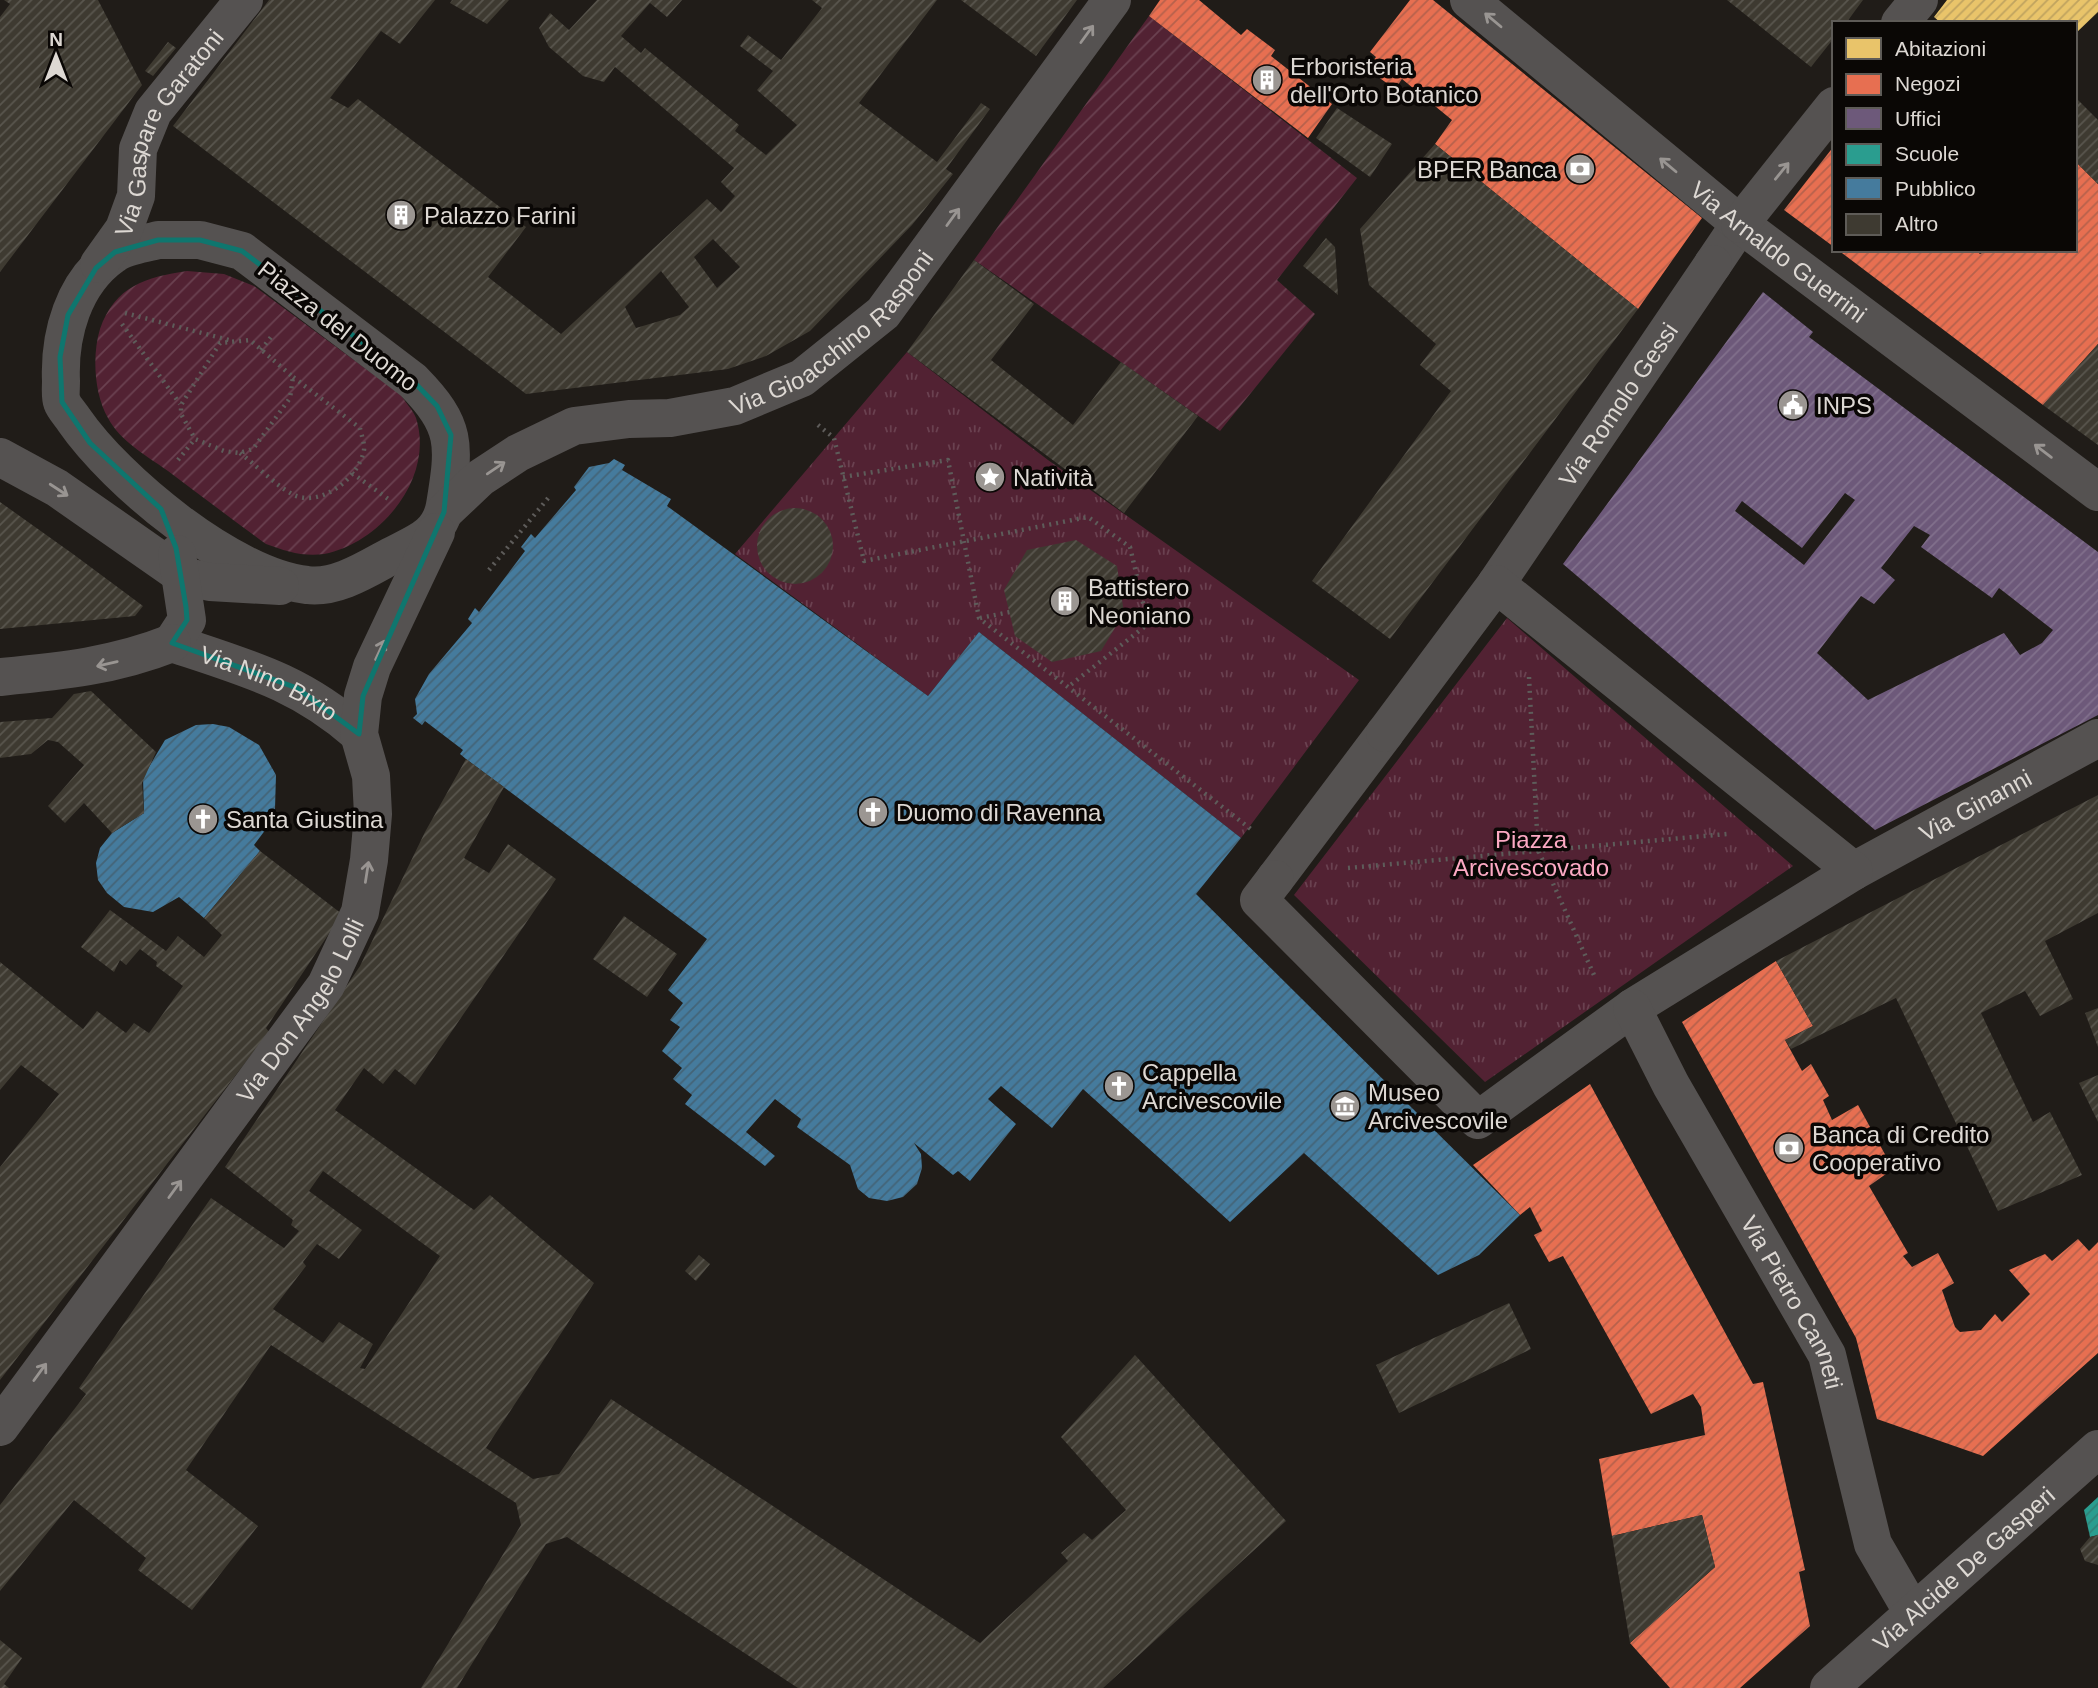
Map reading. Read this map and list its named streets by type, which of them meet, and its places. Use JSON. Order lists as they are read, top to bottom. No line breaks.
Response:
{"streets":{"street":["Via Gaspare Garatoni","Via Arnaldo Guerrini","Piazza del Duomo","Via Gioacchino Rasponi","Via Romolo Gessi","Via Nino Bixio","Via Ginanni","Via Don Angelo Lolli","Via Pietro Canneti","Via Alcide De Gasperi"]},"crossings":[["Via Gaspare Garatoni","Piazza del Duomo"],["Via Arnaldo Guerrini","Via Romolo Gessi"],["Piazza del Duomo","Via Gioacchino Rasponi"],["Piazza del Duomo","Via Don Angelo Lolli"],["Via Gioacchino Rasponi","Via Don Angelo Lolli"],["Via Nino Bixio","Via Don Angelo Lolli"],["Via Pietro Canneti","Via Alcide De Gasperi"]],"one_way":["Via Arnaldo Guerrini","Via Gioacchino Rasponi","Via Don Angelo Lolli"],"parks":["Piazza Arcivescovado"],"places":{"building":["Erboristeria dell'Orto Botanico","Palazzo Farini","Battistero Neoniano"],"bank":["BPER Banca","Banca di Credito Cooperativo"],"public building":["INPS"],"place":["Natività"],"church":["Duomo di Ravenna","Santa Giustina","Cappella Arcivescovile"],"museum":["Museo Arcivescovile"]},"legend":["Abitazioni","Negozi","Uffici","Scuole","Pubblico","Altro"],"north":"top"}
